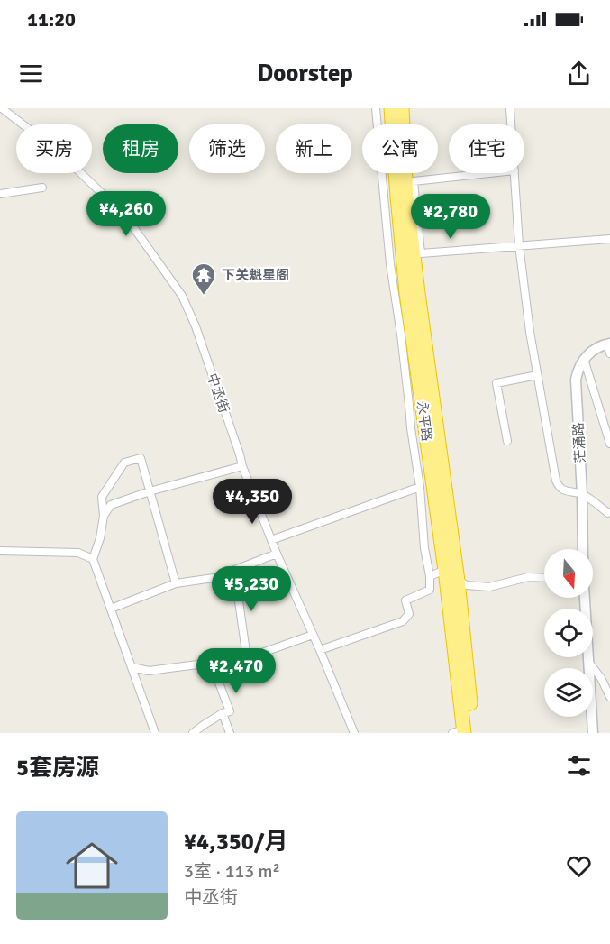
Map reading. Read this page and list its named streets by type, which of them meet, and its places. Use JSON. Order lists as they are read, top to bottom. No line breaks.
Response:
{"streets":{"highway":["永平路"],"street":["中丞街","茫涌路"]},"places":{"temple":["下关魁星阁"]},"north":"bottom","page":{"status":"11:20","header":"Doorstep","chip":["买房","租房","筛选","新上","公寓","住宅"],"price":["¥4,260","¥2,780","¥4,350","¥5,230","¥2,470"],"heading":"5套房源","list":[{"name":"¥4,350/月","note":"3室 · 113 m² · 中丞街"}]}}
